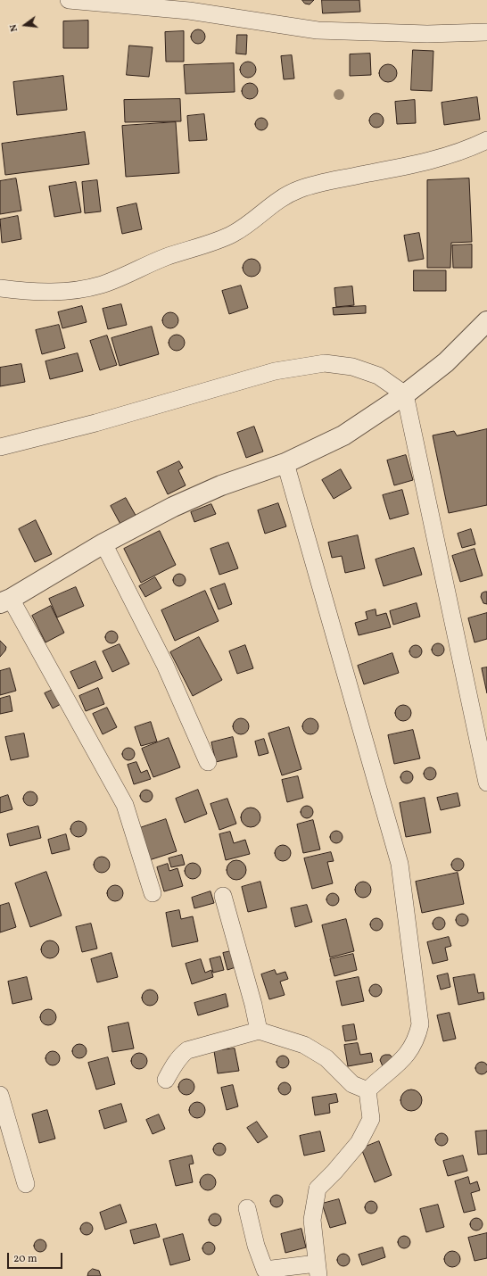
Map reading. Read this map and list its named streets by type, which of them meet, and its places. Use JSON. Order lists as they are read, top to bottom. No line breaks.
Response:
{"scale_bar":"20 m","north":"left"}
